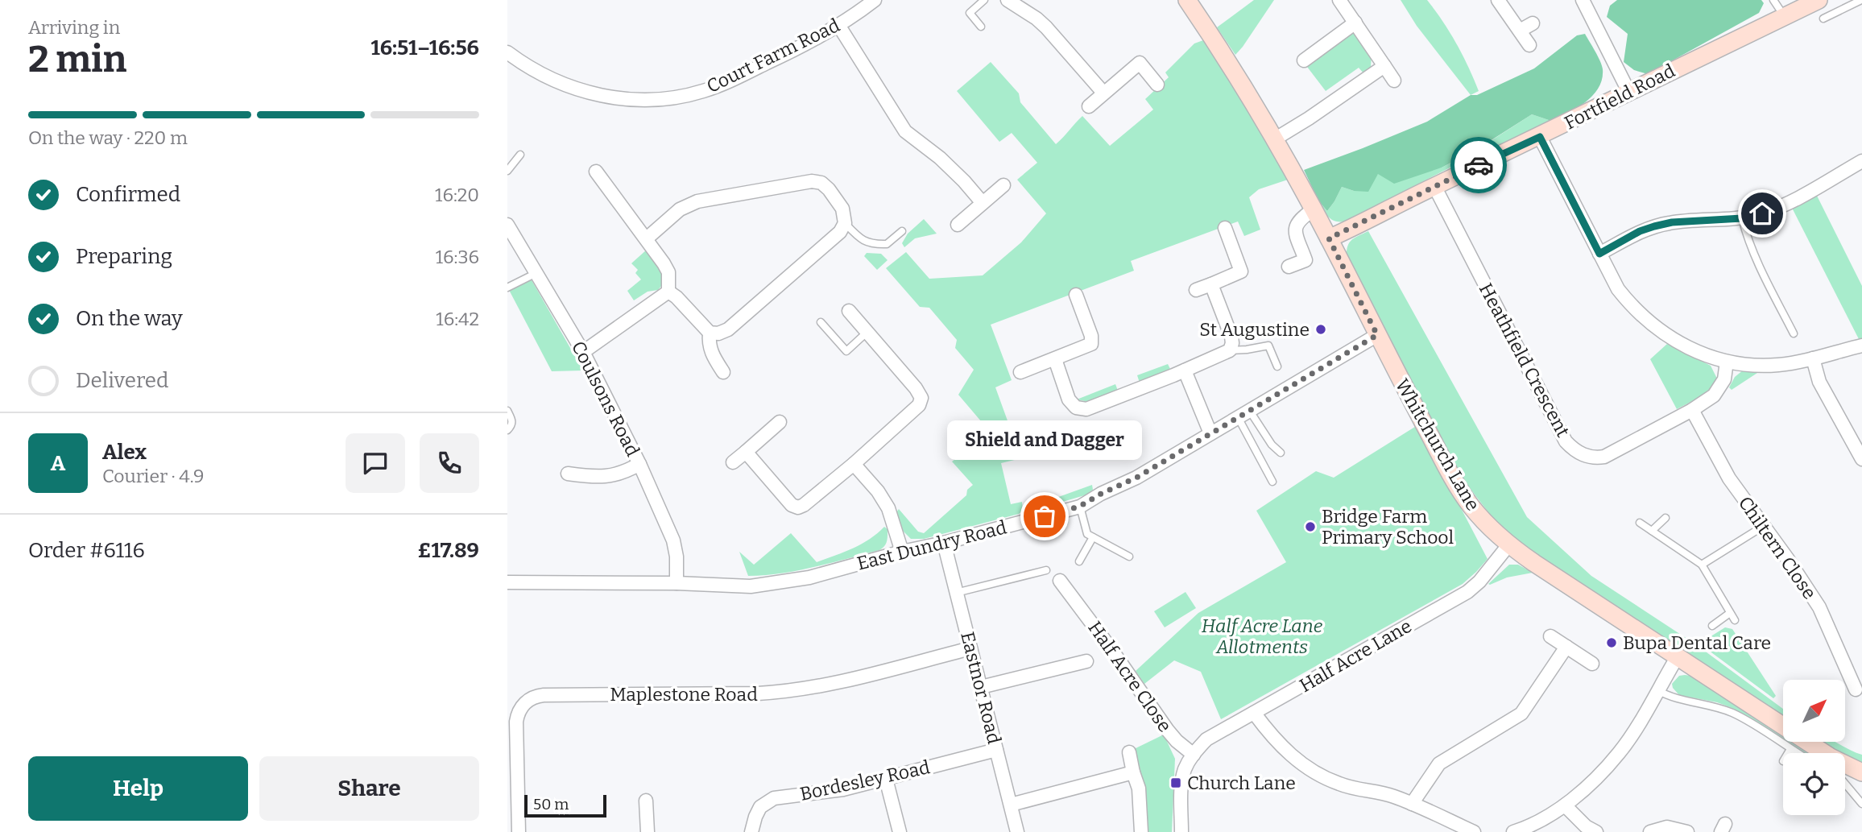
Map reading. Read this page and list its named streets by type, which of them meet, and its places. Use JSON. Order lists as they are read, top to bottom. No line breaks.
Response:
{"streets":{"street":["Court Farm Road","Fortfield Road","Heathfield Crescent","Coulsons Road","Whitchurch Lane","East Dundry Road","Chiltern Close","Half Acre Lane","Half Acre Close","Eastnor Road","Maplestone Road","Bordesley Road"]},"crossings":[["Fortfield Road","Heathfield Crescent"],["Fortfield Road","Whitchurch Lane"],["Heathfield Crescent","Chiltern Close"],["Coulsons Road","East Dundry Road"],["Whitchurch Lane","East Dundry Road"],["Whitchurch Lane","Half Acre Lane"],["East Dundry Road","Eastnor Road"],["Half Acre Lane","Half Acre Close"],["Eastnor Road","Maplestone Road"],["Eastnor Road","Bordesley Road"]],"parks":["Half Acre Lane Allotments"],"places":{"other":["St Augustine","Shield and Dagger","Bridge Farm Primary School","Bupa Dental Care"],"transit":["Church Lane"]},"scale_bar":"50 m","north":"top right","page":{"heading":["2 min","Arriving in","16:51–16:56"],"panel":["Alex","Courier · 4.9","Order #6116","£17.89"],"bar":"On the way · 220 m","list":[["Confirmed","16:20"],["Preparing","16:36"],["On the way","16:42"],"Delivered"],"bubble":"Shield and Dagger","round":"A","buttons":["Help","Share"],"scale":"50 m"}}
